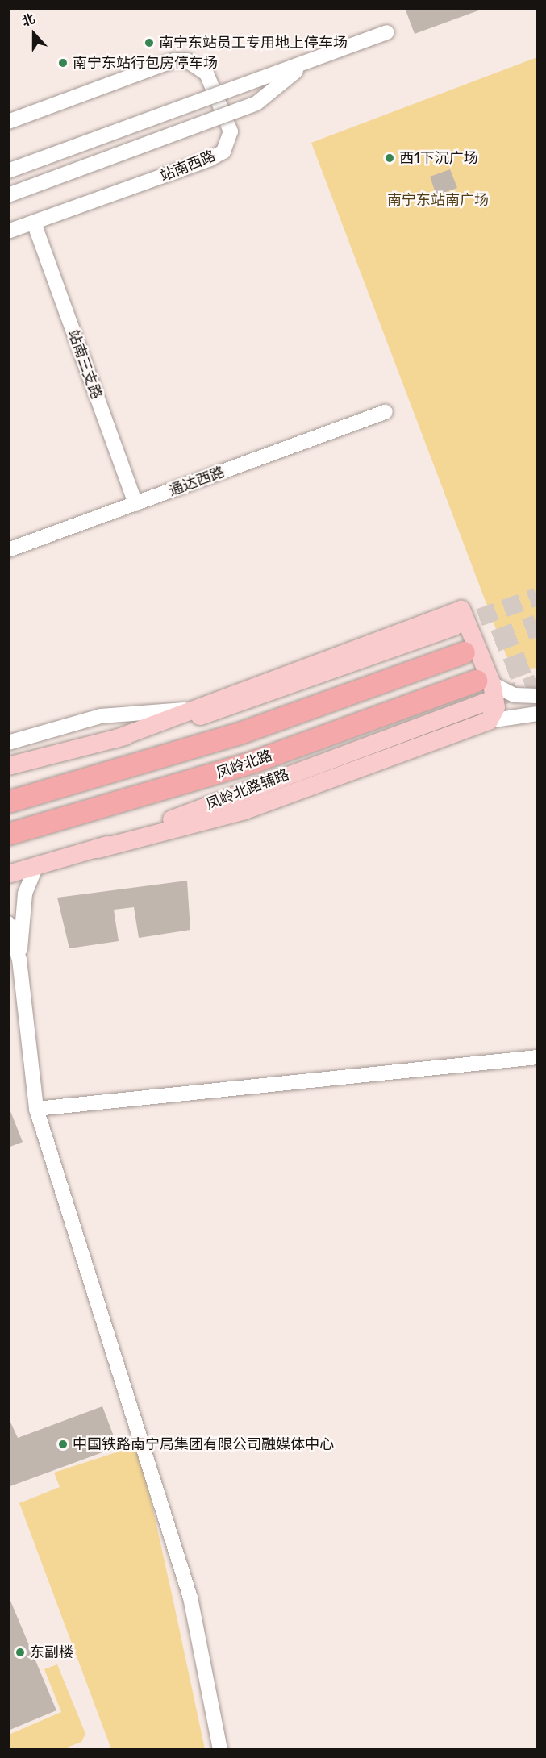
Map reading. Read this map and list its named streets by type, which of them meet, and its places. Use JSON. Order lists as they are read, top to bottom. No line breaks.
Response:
{"streets":{"highway":["凤岭北路"],"main road":["凤岭北路辅路"],"street":["站南西路","站南三支路","通达西路"]},"crossings":[["站南西路","站南三支路"],["站南三支路","通达西路"]],"parks":["南宁东站南广场"],"places":["南宁东站员工专用地上停车场","南宁东站行包房停车场","西1下沉广场","中国铁路南宁局集团有限公司融媒体中心","东副楼"],"north":"top"}
